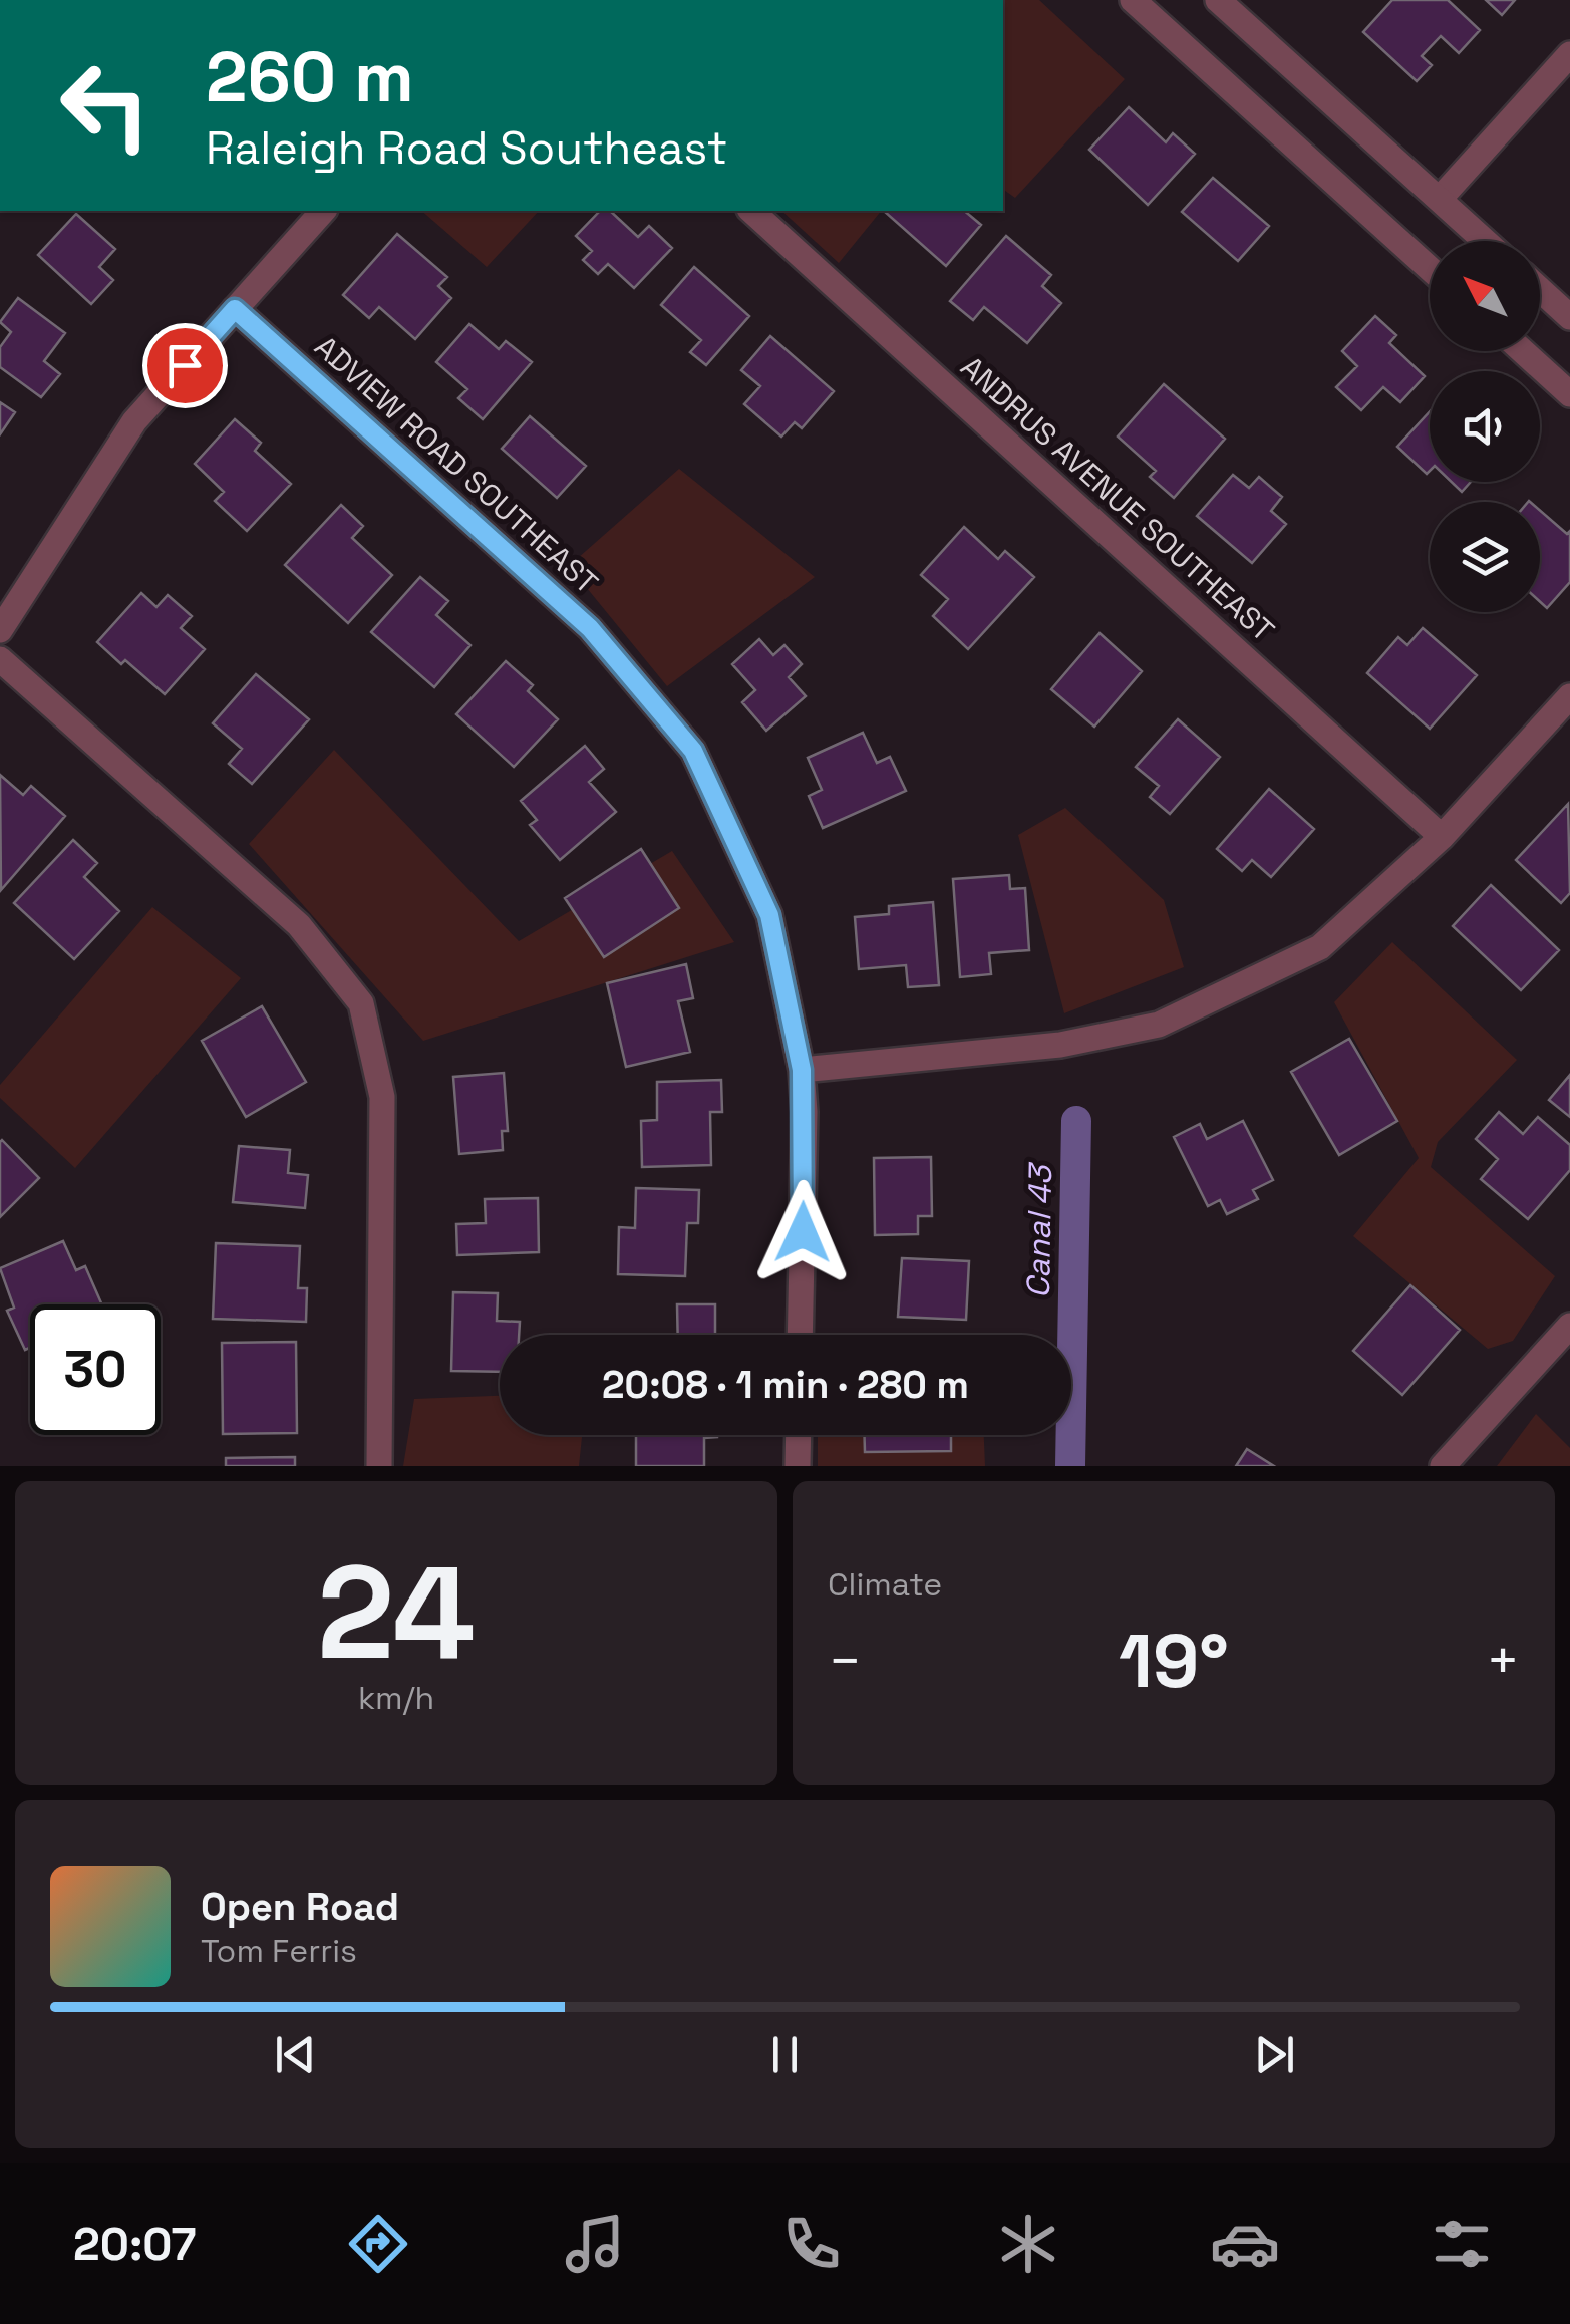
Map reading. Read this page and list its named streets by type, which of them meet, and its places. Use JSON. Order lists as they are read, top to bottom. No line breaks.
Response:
{"streets":{"street":["ADVIEW ROAD SOUTHEAST","ANDRUS AVENUE SOUTHEAST"]},"water":["Canal 43"],"north":"top left","page":{"turn":["260 m","Raleigh Road Southeast"],"limit":"30","trip":"20:08 · 1 min · 280 m","tile":[["24","km/h"],"Climate"],"heat":["−","19°","+"],"song":["Open Road","Tom Ferris"],"tabs":"20:07"}}
